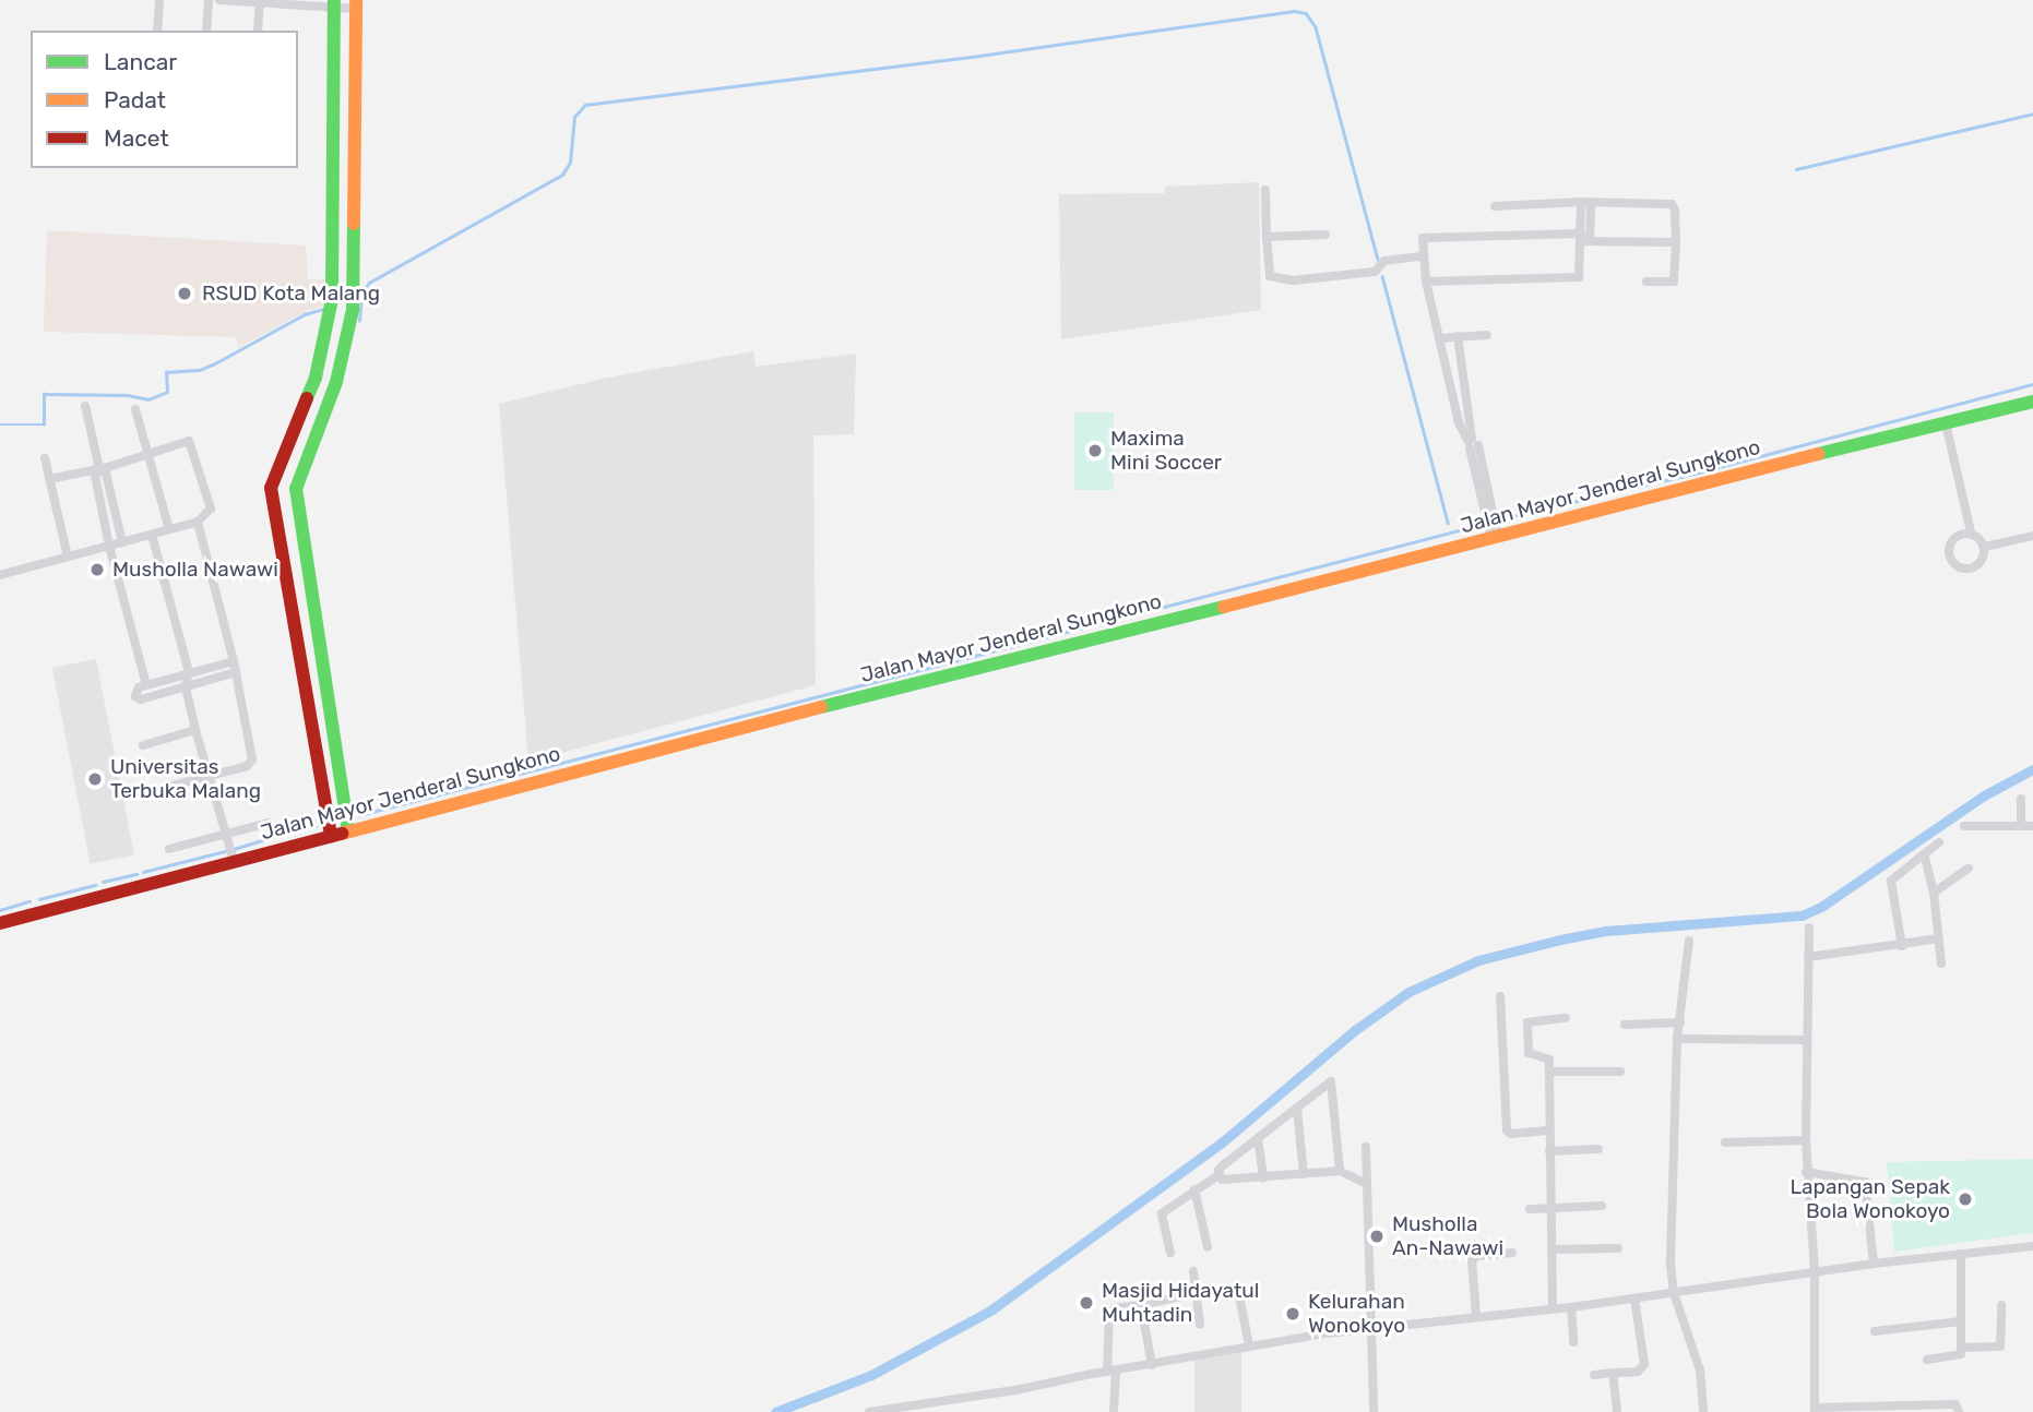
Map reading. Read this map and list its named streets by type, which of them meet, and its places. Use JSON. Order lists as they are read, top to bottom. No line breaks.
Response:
{"streets":{"main road":["Jalan Mayor Jenderal Sungkono"]},"places":["RSUD Kota Malang","Maxima Mini Soccer","Musholla Nawawi","Universitas Terbuka Malang","Lapangan Sepak Bola Wonokoyo","Musholla An-Nawawi","Masjid Hidayatul Muhtadin","Kelurahan Wonokoyo"],"legend":["Lancar","Padat","Macet"]}
